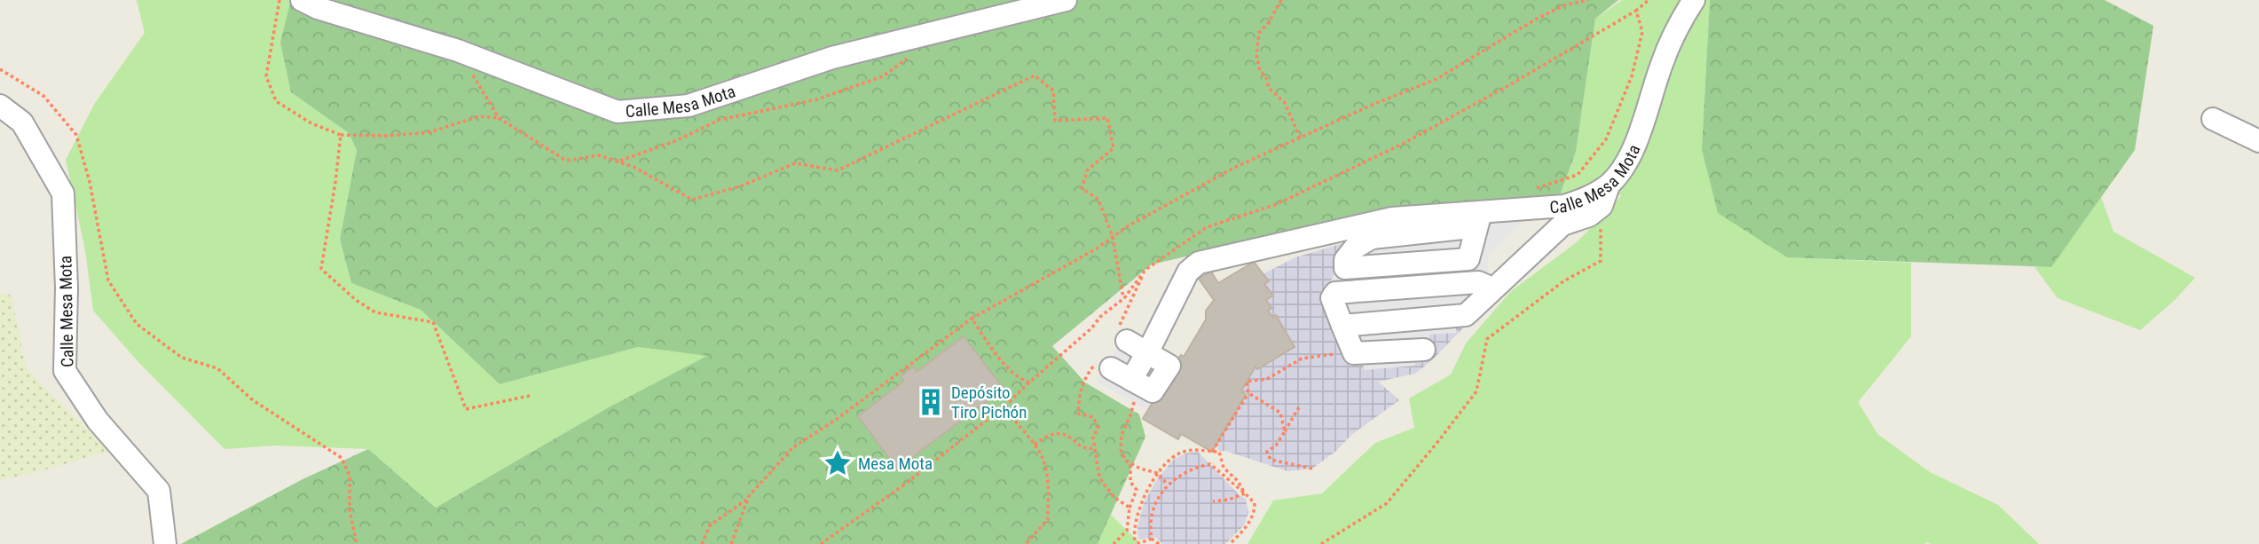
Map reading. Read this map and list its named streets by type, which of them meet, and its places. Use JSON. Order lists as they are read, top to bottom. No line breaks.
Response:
{"streets":{"street":["Calle Mesa Mota"]},"places":{"building":["Depósito Tiro Pichón"],"place":["Mesa Mota"]}}
